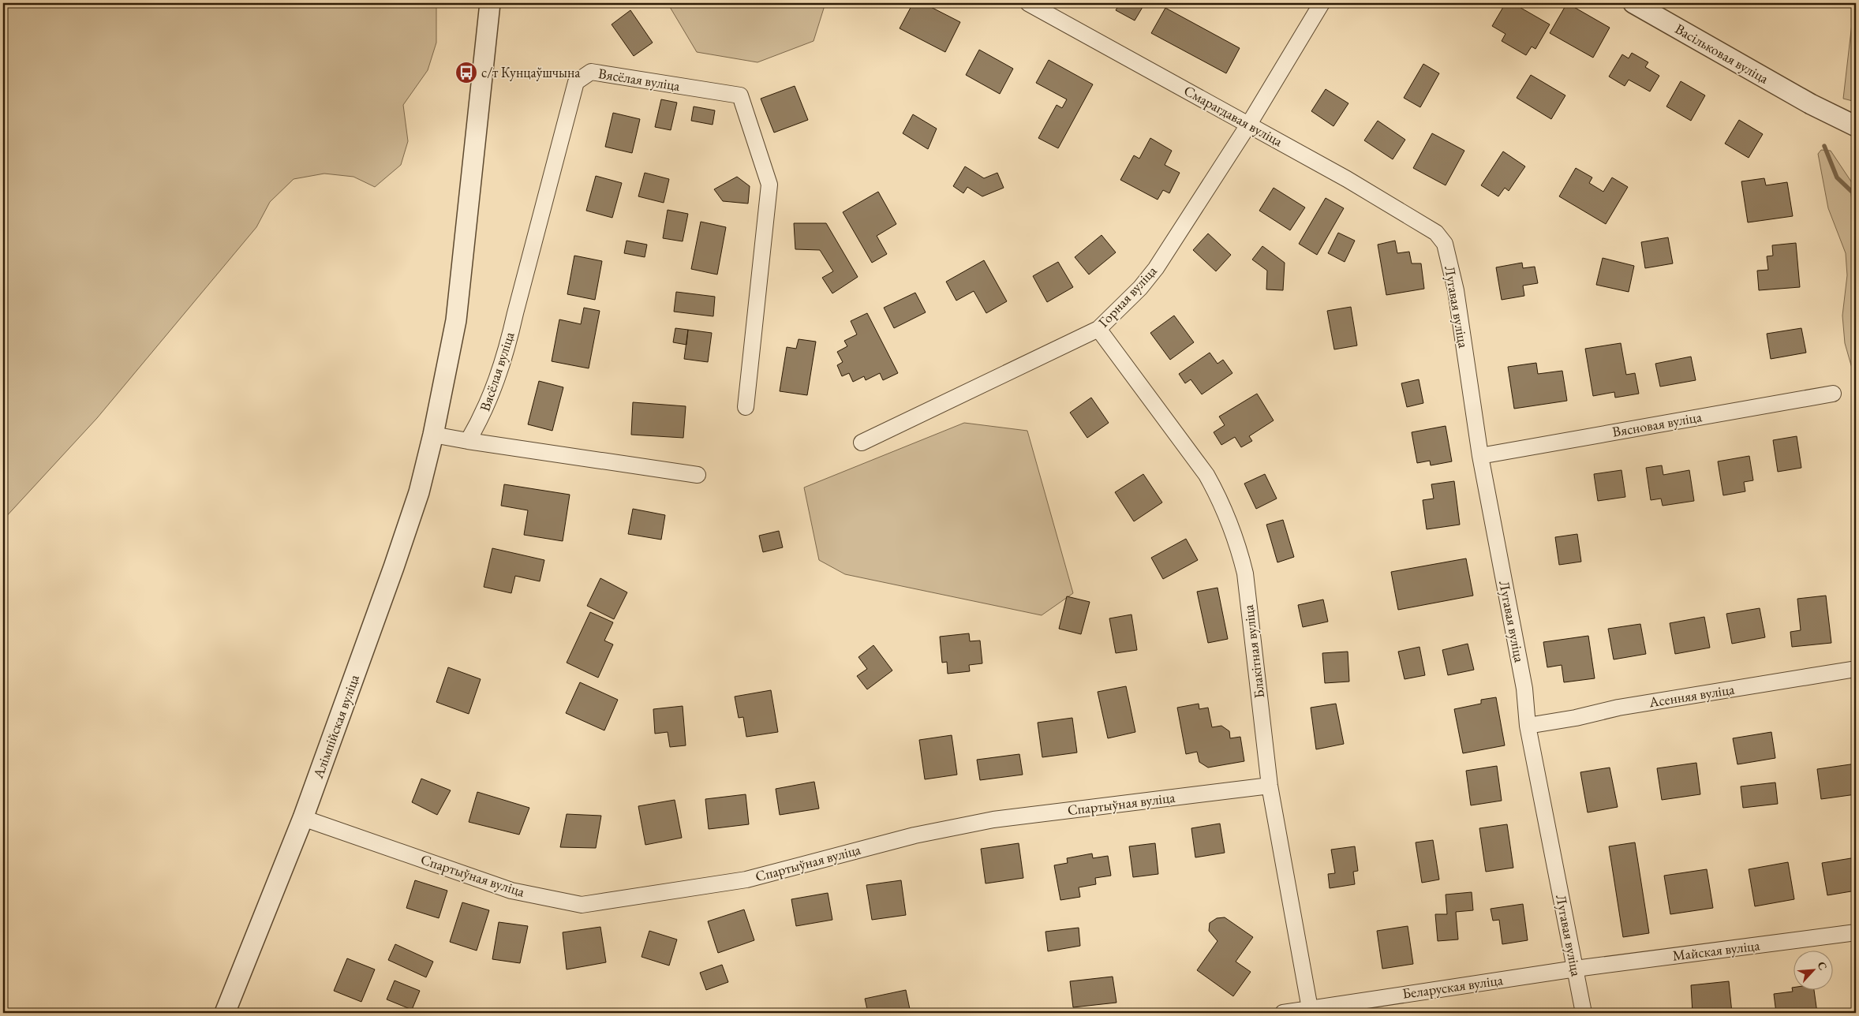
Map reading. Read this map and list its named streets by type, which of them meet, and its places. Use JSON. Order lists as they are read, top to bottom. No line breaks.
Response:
{"streets":{"street":["Васільковая вуліца","Вясёлая вуліца","Смарагдавая вуліца","Горная вуліца","Лугавая вуліца","Вясновая вуліца","Блакітная вуліца","Асенняя вуліца","Алімпійская вуліца","Спартыўная вуліца","Майская вуліца","Беларуская вуліца"]},"crossings":[["Смарагдавая вуліца","Горная вуліца"],["Смарагдавая вуліца","Лугавая вуліца"],["Горная вуліца","Блакітная вуліца"],["Лугавая вуліца","Вясновая вуліца"],["Лугавая вуліца","Асенняя вуліца"],["Лугавая вуліца","Майская вуліца"],["Лугавая вуліца","Беларуская вуліца"],["Блакітная вуліца","Спартыўная вуліца"],["Блакітная вуліца","Беларуская вуліца"],["Алімпійская вуліца","Спартыўная вуліца"],["Майская вуліца","Беларуская вуліца"]],"places":{"bus stop":["с/т Кунцаўшчына"]},"north":"top right"}
